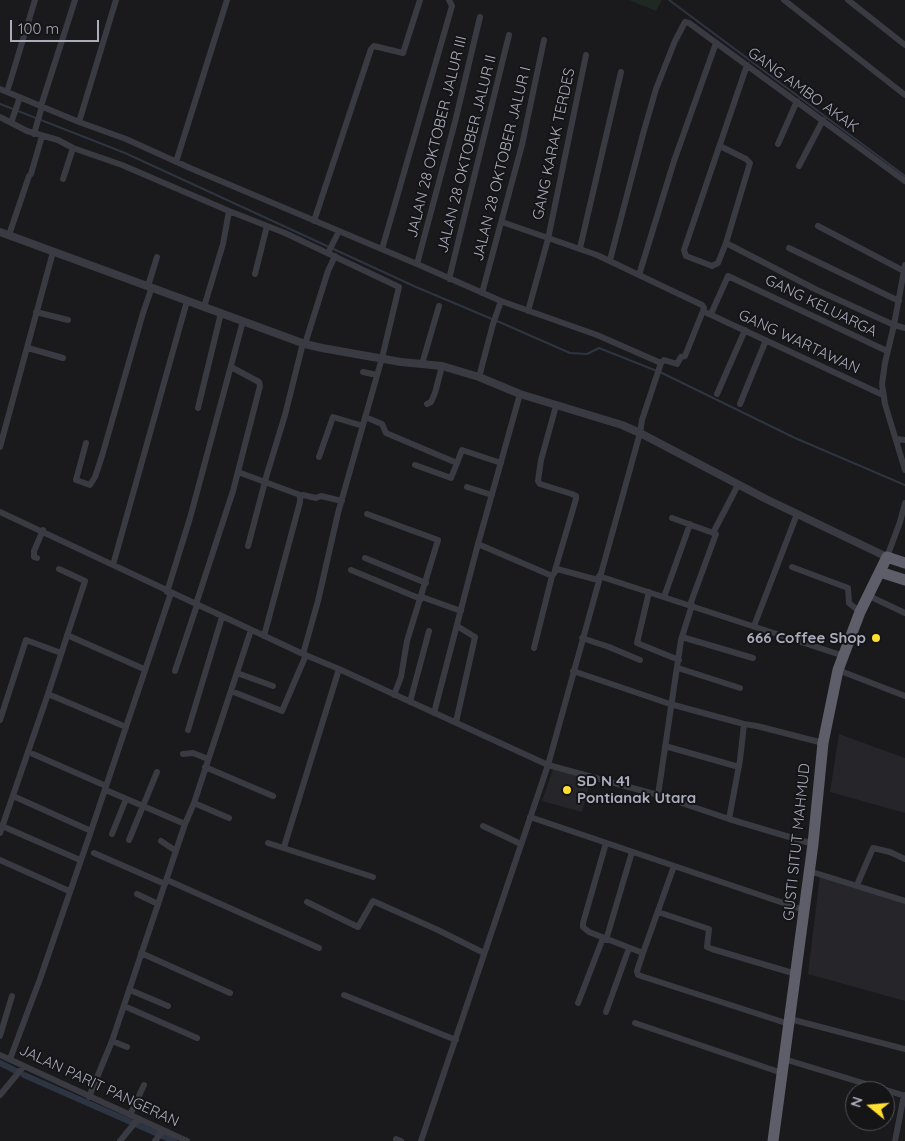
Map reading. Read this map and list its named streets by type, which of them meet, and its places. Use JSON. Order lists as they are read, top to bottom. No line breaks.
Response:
{"streets":{"highway":["GUSTI SITUT MAHMUD"],"street":["GANG AMBO AKAK","JALAN 28 OKTOBER JALUR III","GANG KARAK TERDES","JALAN 28 OKTOBER JALUR II","JALAN 28 OKTOBER JALUR I","GANG KELUARGA","GANG WARTAWAN","JALAN PARIT PANGERAN"]},"crossings":[["GANG KELUARGA","GANG WARTAWAN"]],"places":["666 Coffee Shop","SD N 41 Pontianak Utara"],"scale_bar":"100 m","north":"left"}
